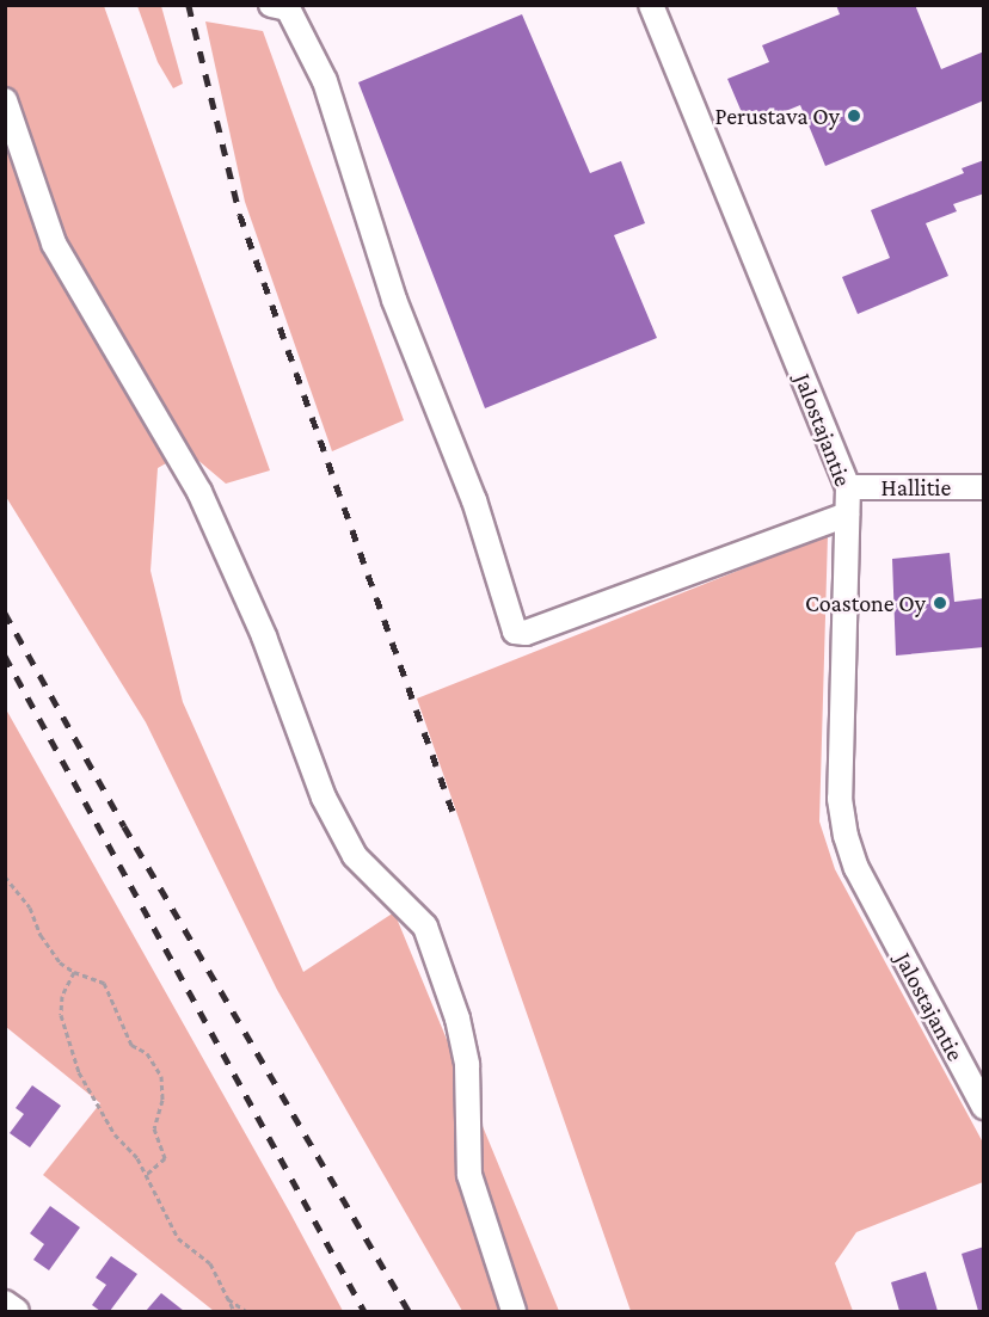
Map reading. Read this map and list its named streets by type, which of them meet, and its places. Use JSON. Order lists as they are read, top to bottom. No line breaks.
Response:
{"streets":{"street":["Jalostajantie","Hallitie"]},"crossings":[["Jalostajantie","Hallitie"]],"places":["Perustava Oy","Coastone Oy"]}
